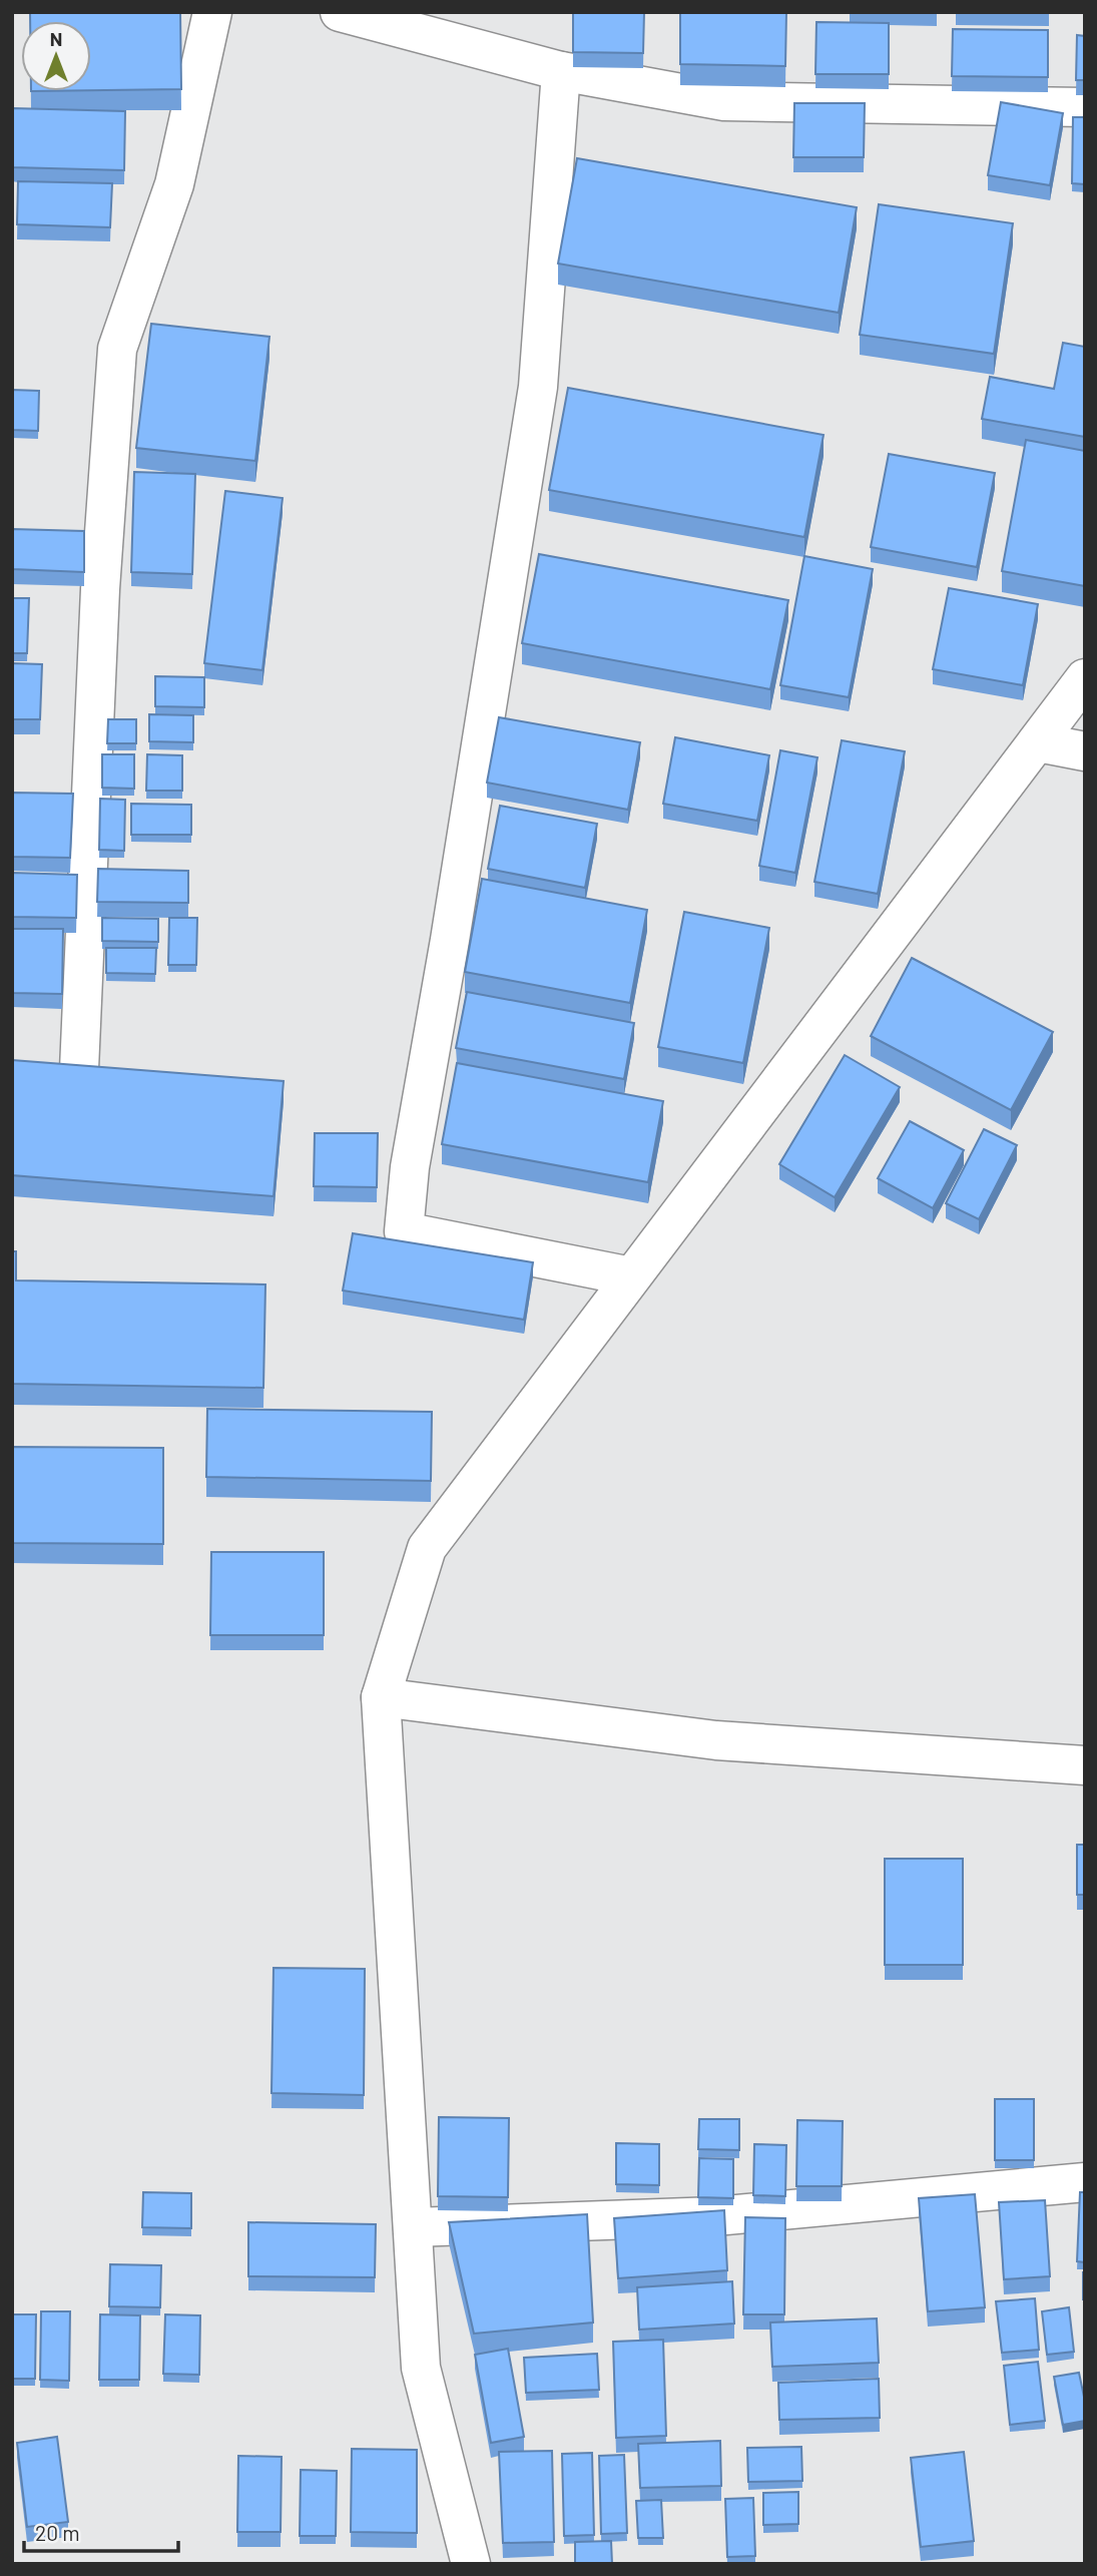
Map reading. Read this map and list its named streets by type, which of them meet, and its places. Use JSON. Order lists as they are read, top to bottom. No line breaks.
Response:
{"scale_bar":"20 m","north":"top"}
